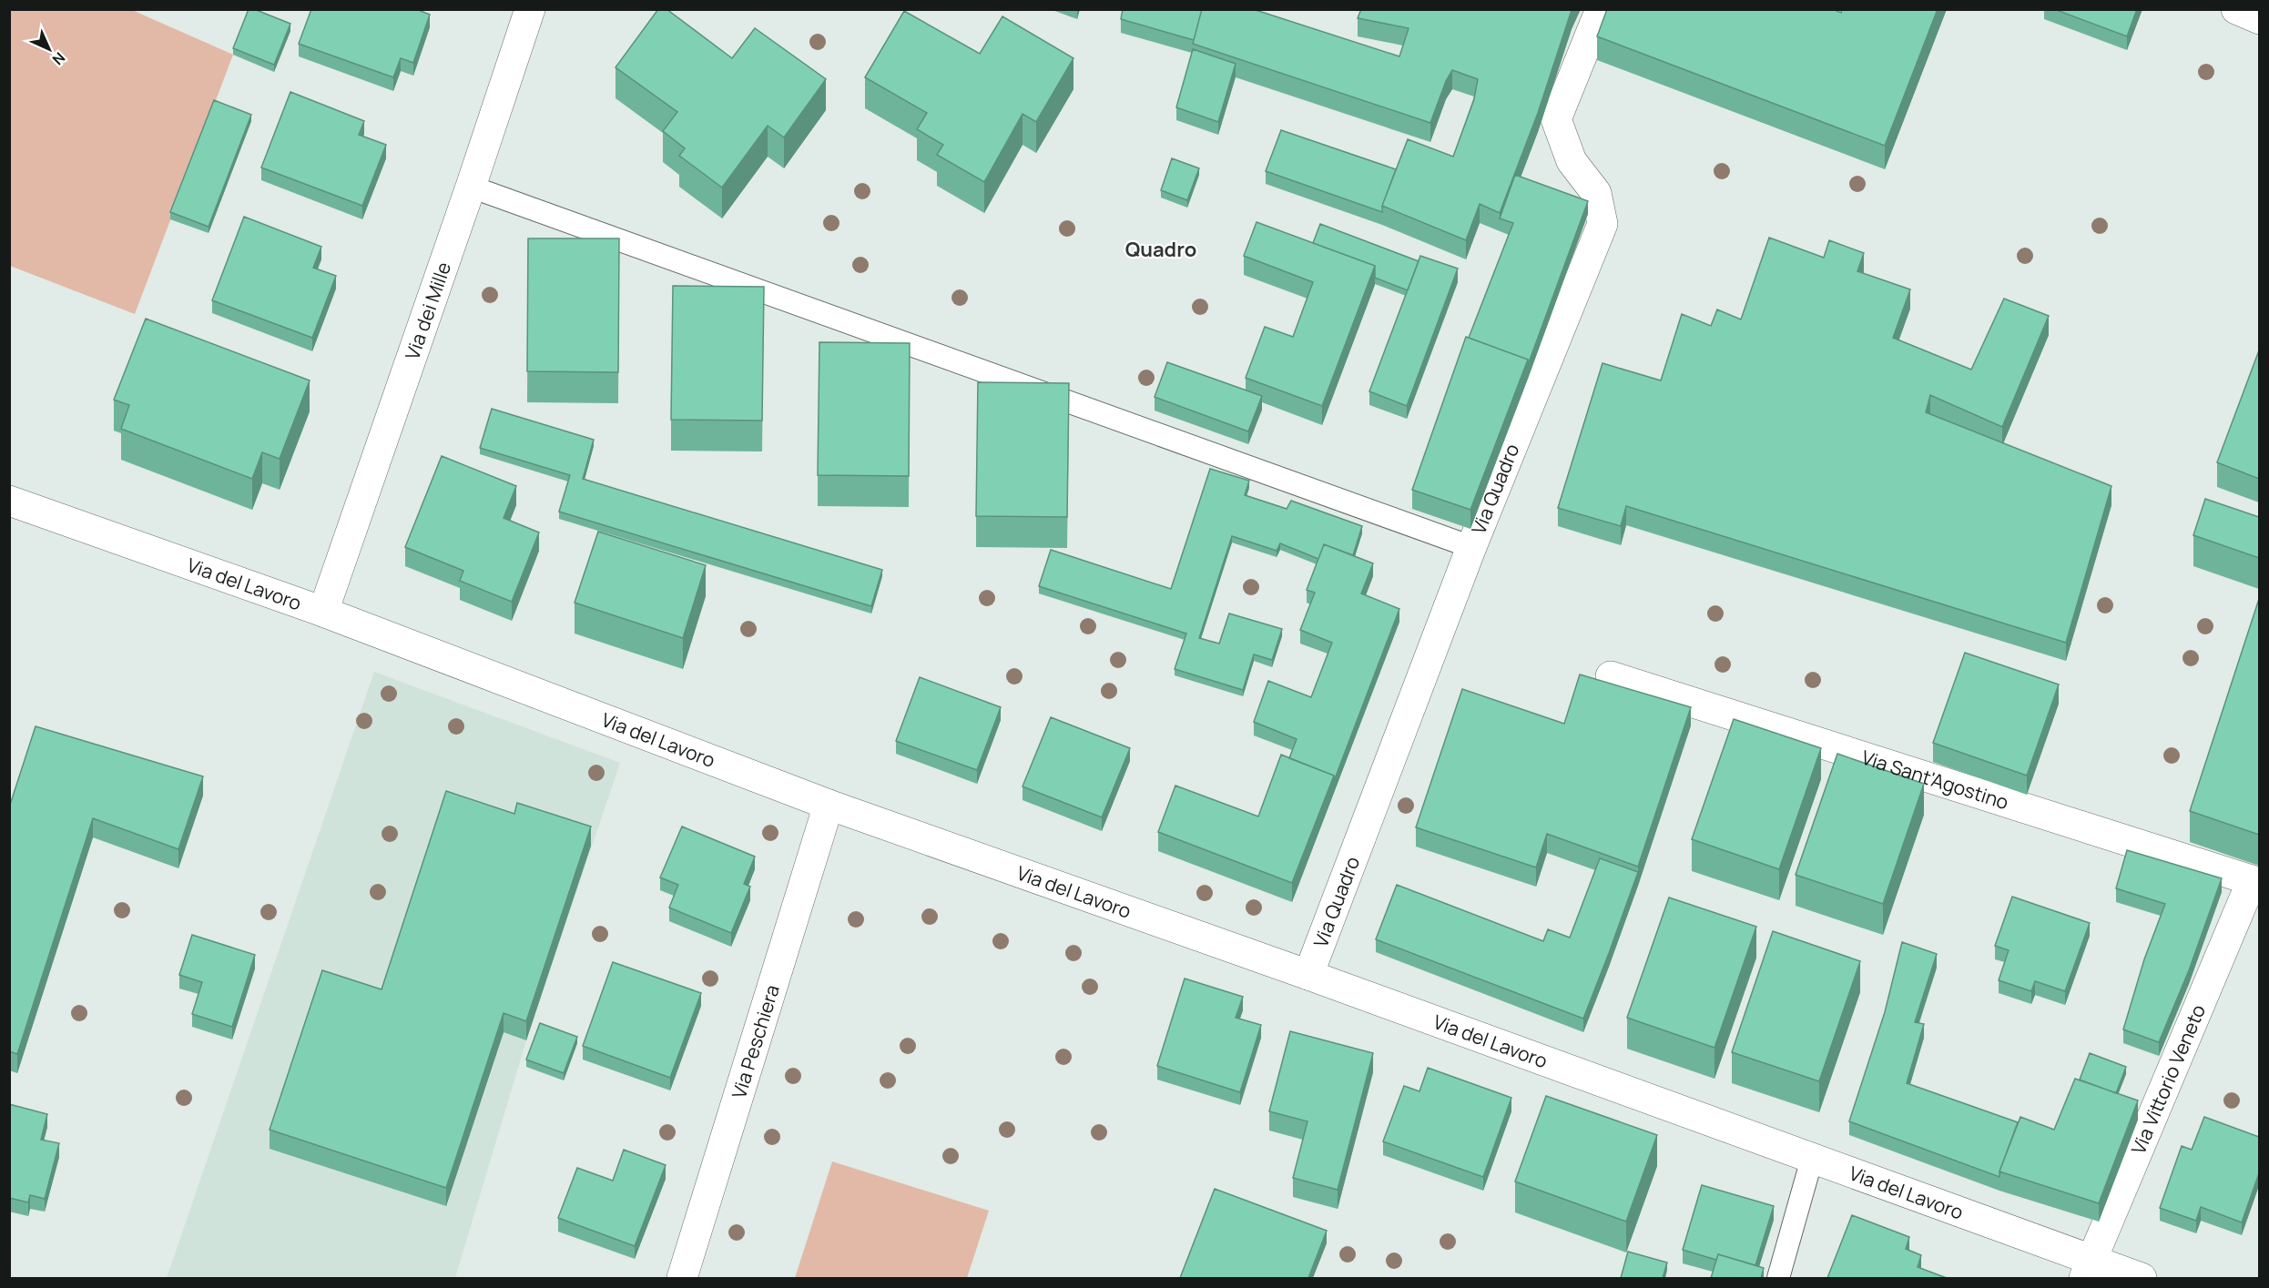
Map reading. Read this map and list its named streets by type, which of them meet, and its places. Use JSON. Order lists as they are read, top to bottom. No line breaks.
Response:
{"streets":{"street":["Via dei Mille","Via Quadro","Via del Lavoro","Via Sant'Agostino","Via Peschiera","Via Vittorio Veneto"]},"crossings":[["Via dei Mille","Via del Lavoro"],["Via Quadro","Via del Lavoro"],["Via del Lavoro","Via Peschiera"],["Via del Lavoro","Via Vittorio Veneto"],["Via Sant'Agostino","Via Vittorio Veneto"]],"districts":["Quadro"],"north":"bottom right"}
